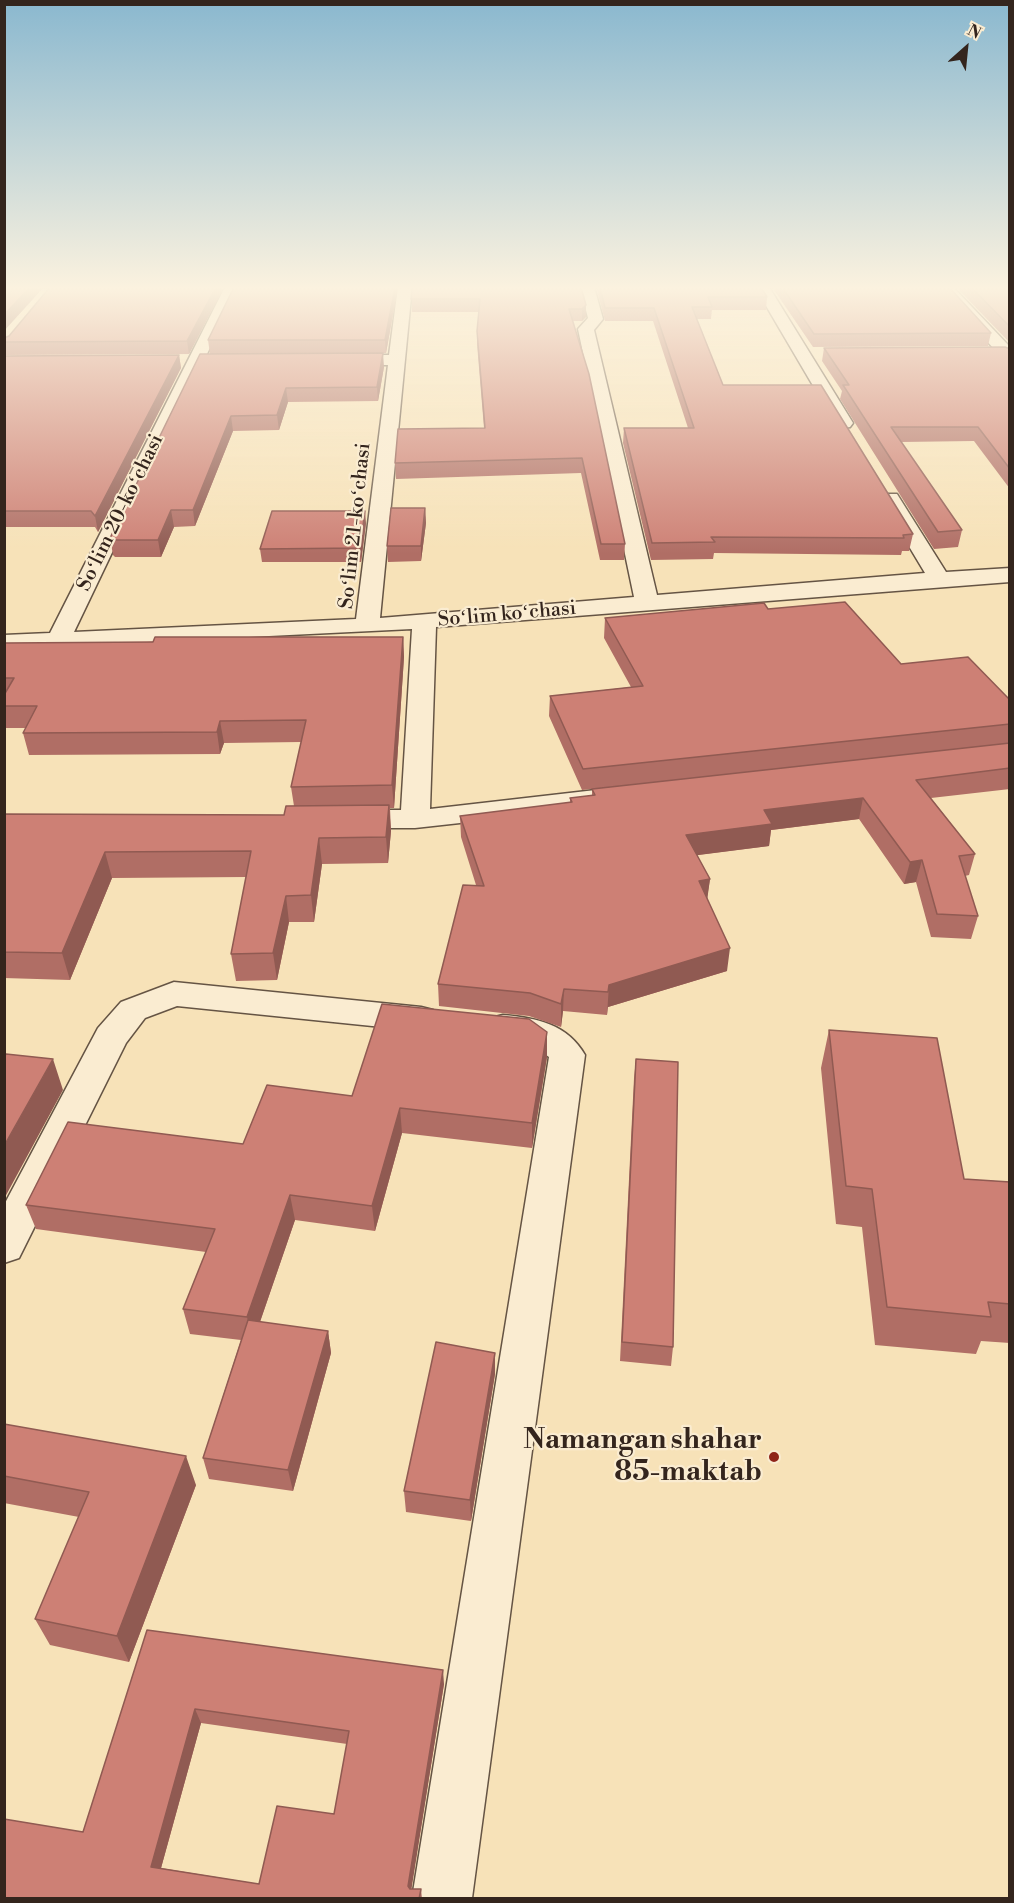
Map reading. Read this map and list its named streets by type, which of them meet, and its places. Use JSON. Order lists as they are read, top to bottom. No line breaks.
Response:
{"streets":{"street":["Soʻlim 20-koʻchasi","Soʻlim 21-koʻchasi","Soʻlim koʻchasi"]},"crossings":[["Soʻlim 20-koʻchasi","Soʻlim koʻchasi"],["Soʻlim 21-koʻchasi","Soʻlim koʻchasi"]],"places":["Namangan shahar 85-maktab"],"north":"top right"}
